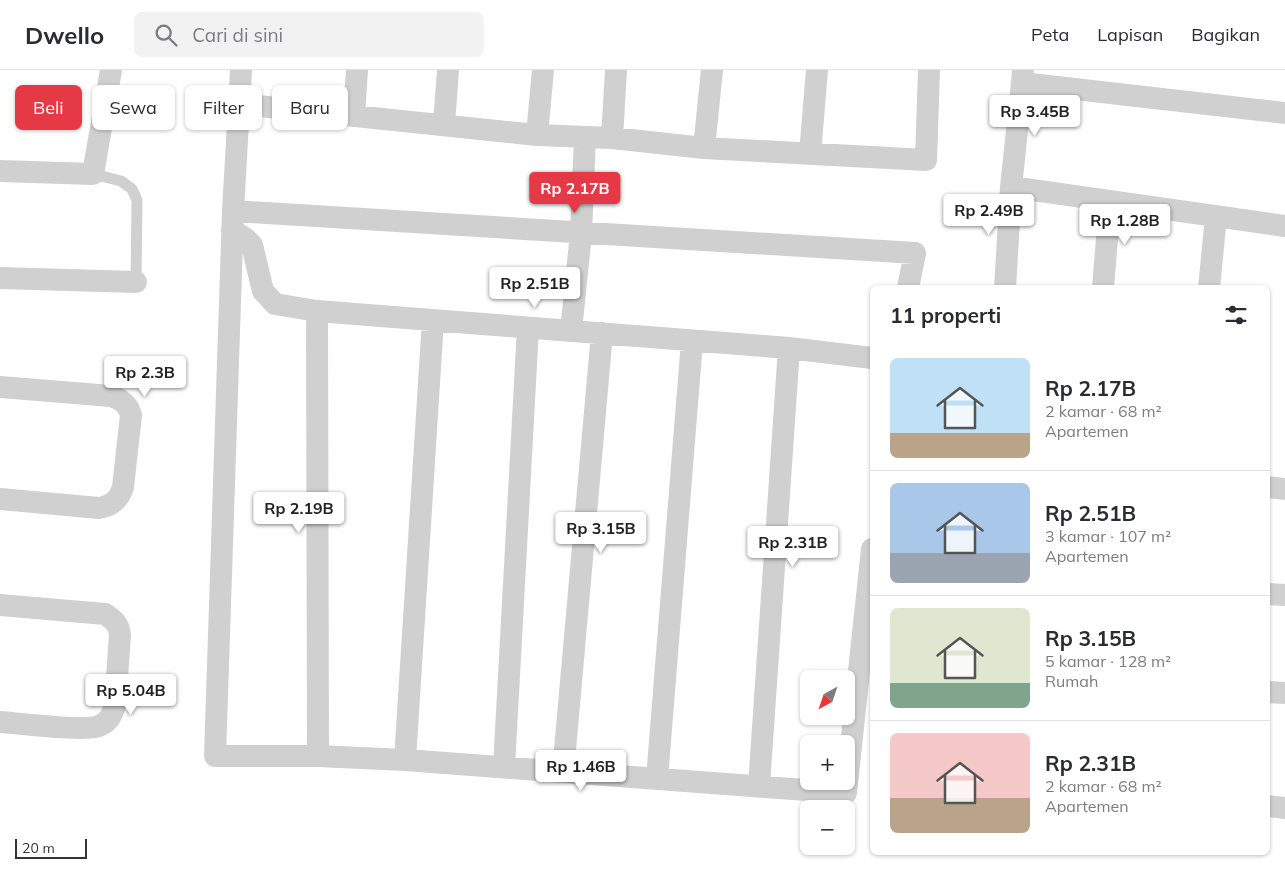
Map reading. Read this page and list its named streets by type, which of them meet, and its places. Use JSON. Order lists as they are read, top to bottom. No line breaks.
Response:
{"scale_bar":"20 m","north":"bottom left","page":{"header":"Dwello","search":"Cari di sini","nav":["Peta","Lapisan","Bagikan"],"chip":["Beli","Sewa","Filter","Baru"],"price":["Rp 3.45B","Rp 2.17B","Rp 2.49B","Rp 1.28B","Rp 2.51B","Rp 2.3B","Rp 2.19B","Rp 3.15B","Rp 2.31B","Rp 5.04B","Rp 1.46B"],"heading":"11 properti","list":[{"name":"Rp 2.17B","note":"2 kamar · 68 m² · Apartemen"},{"name":"Rp 2.51B","note":"3 kamar · 107 m² · Apartemen"},{"name":"Rp 3.15B","note":"5 kamar · 128 m² · Rumah"},{"name":"Rp 2.31B","note":"2 kamar · 68 m² · Apartemen"}],"map_buttons":["+","−"],"scale":"20 m"}}
